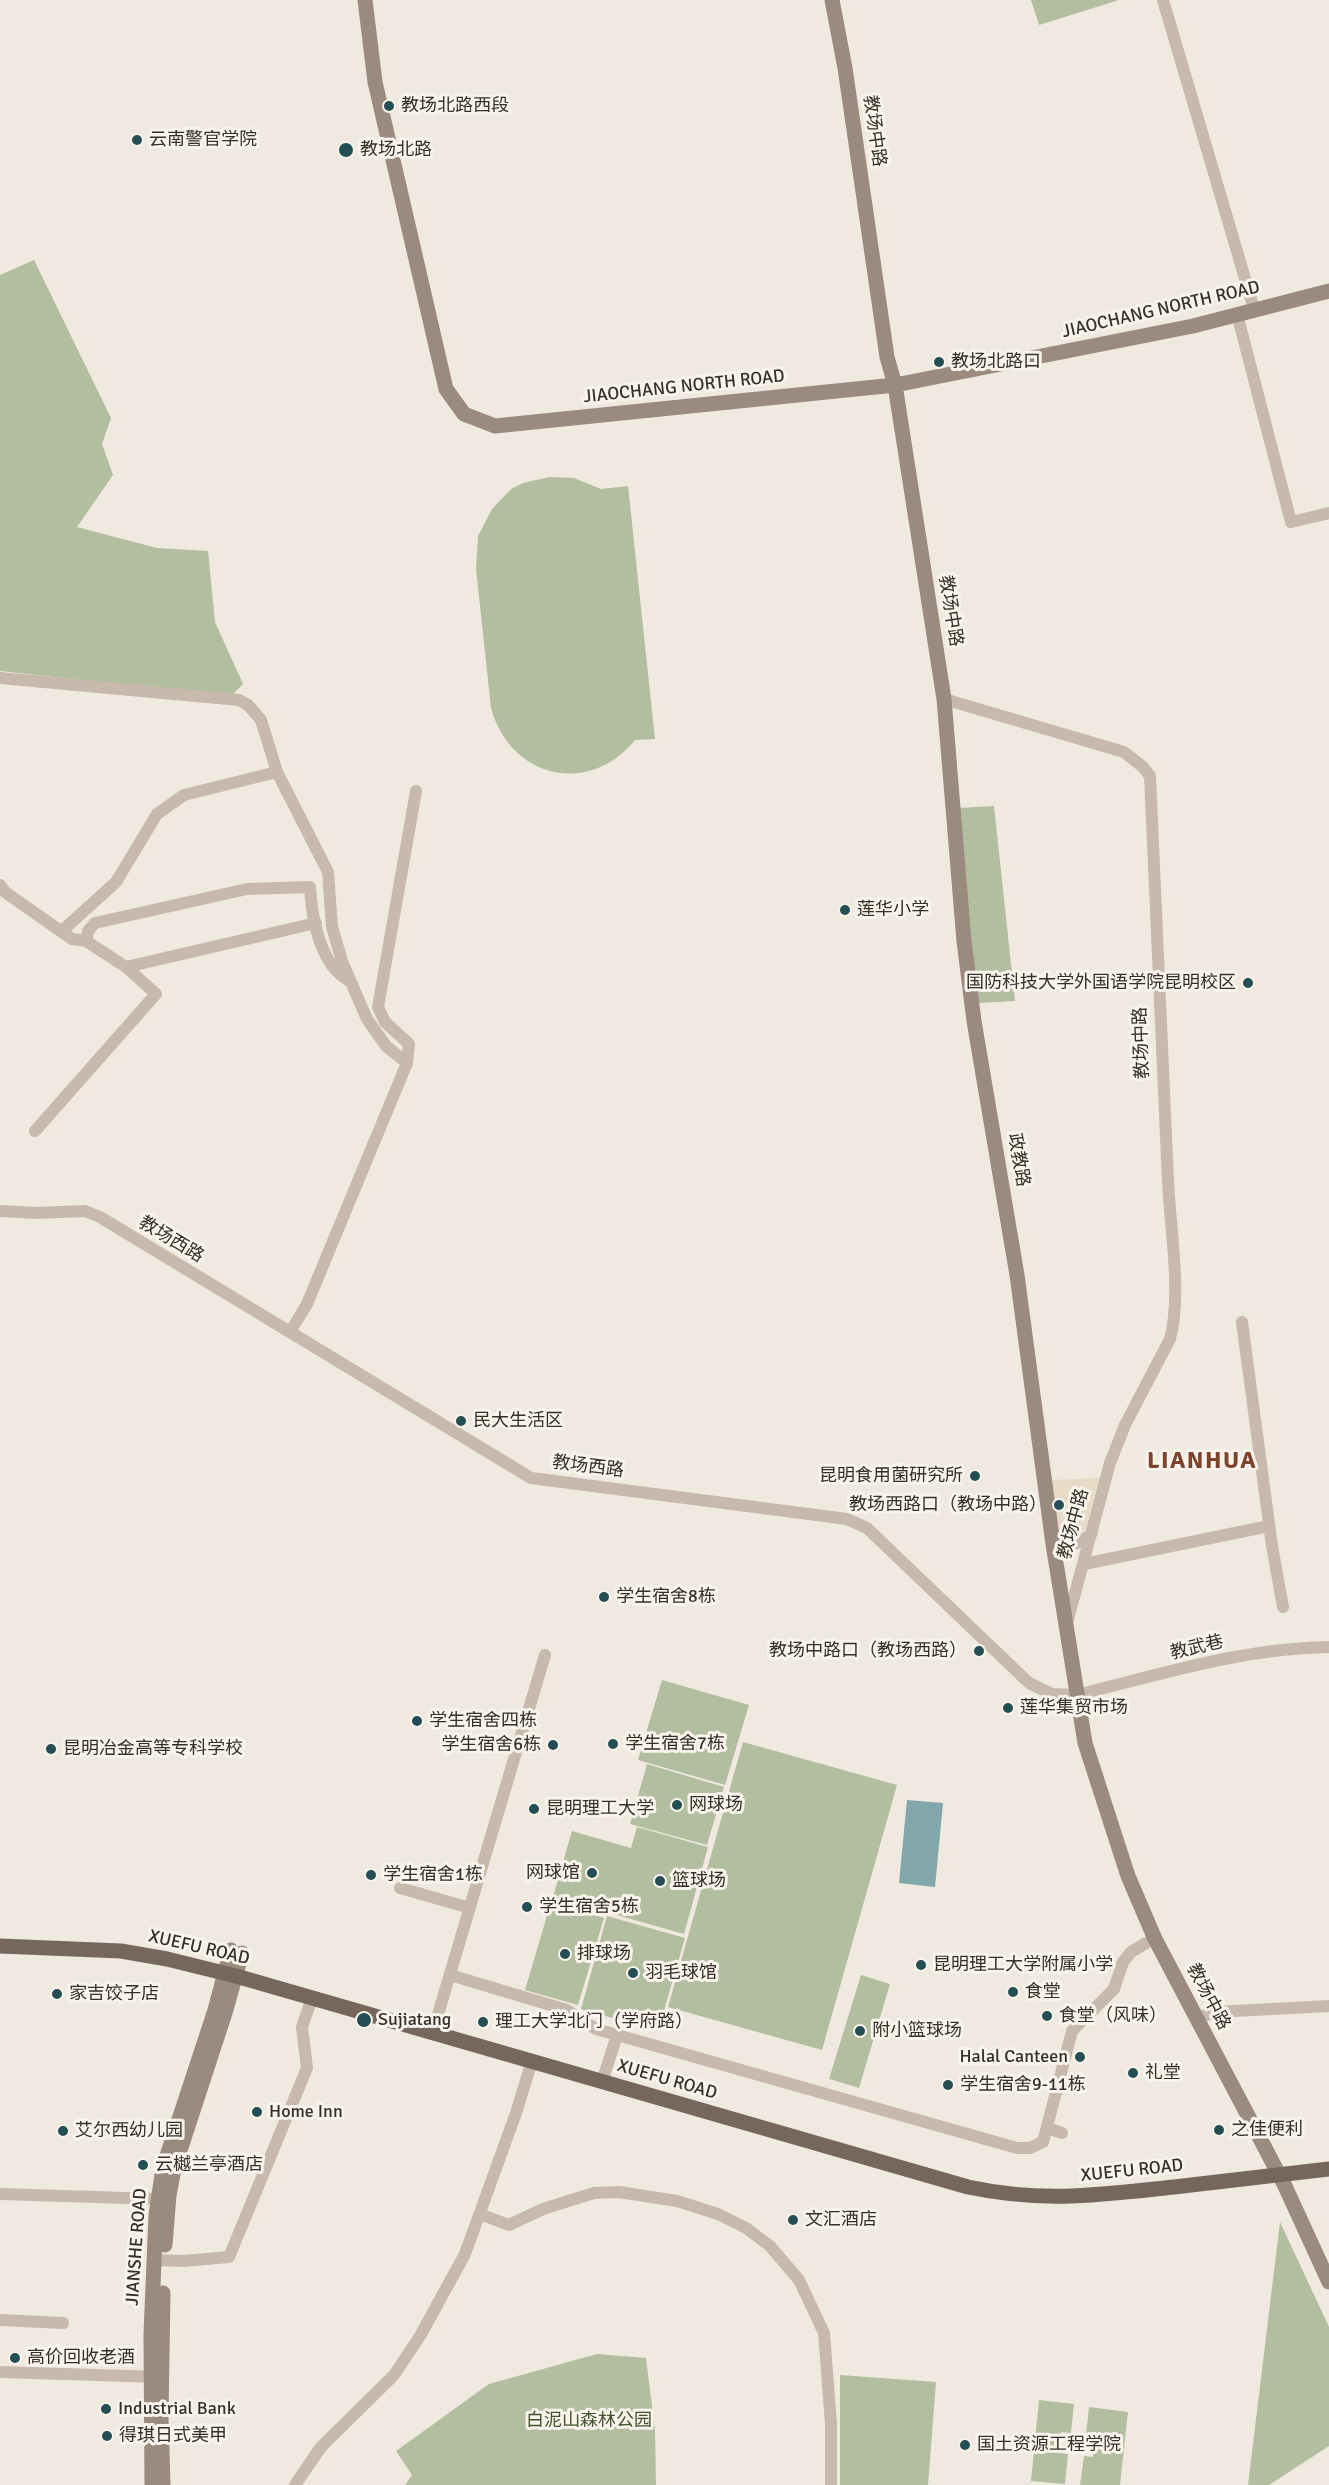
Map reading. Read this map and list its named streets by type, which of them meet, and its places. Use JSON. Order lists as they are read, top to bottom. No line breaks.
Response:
{"streets":{"main road":["教场中路","JIAOCHANG NORTH ROAD","政教路","XUEFU ROAD","JIANSHE ROAD"],"street":["教场西路","教武巷"]},"crossings":[["教场中路","JIAOCHANG NORTH ROAD"],["教场中路","政教路"],["教场中路","教场西路"],["教场中路","教武巷"],["教场中路","XUEFU ROAD"],["教场西路","教武巷"],["XUEFU ROAD","JIANSHE ROAD"]],"districts":["LIANHUA"],"parks":["白泥山森林公园"],"places":["教场北路西段","云南警官学院","教场北路","教场北路口","莲华小学","国防科技大学外国语学院昆明校区","民大生活区","昆明食用菌研究所","教场西路口（教场中路）","学生宿舍8栋","教场中路口（教场西路）","莲华集贸市场","学生宿舍四栋","学生宿舍7栋","学生宿舍6栋","昆明冶金高等专科学校","网球场","昆明理工大学","网球馆","学生宿舍1栋","篮球场","学生宿舍5栋","排球场","昆明理工大学附属小学","羽毛球馆","食堂","家吉饺子店","食堂（风味）","Sujiatang","理工大学北门（学府路）","附小篮球场","Halal Canteen","礼堂","学生宿舍9-11栋","Home Inn","之佳便利","艾尔西幼儿园","云樾兰亭酒店","文汇酒店","高价回收老酒","Industrial Bank","得琪日式美甲","国土资源工程学院"]}
